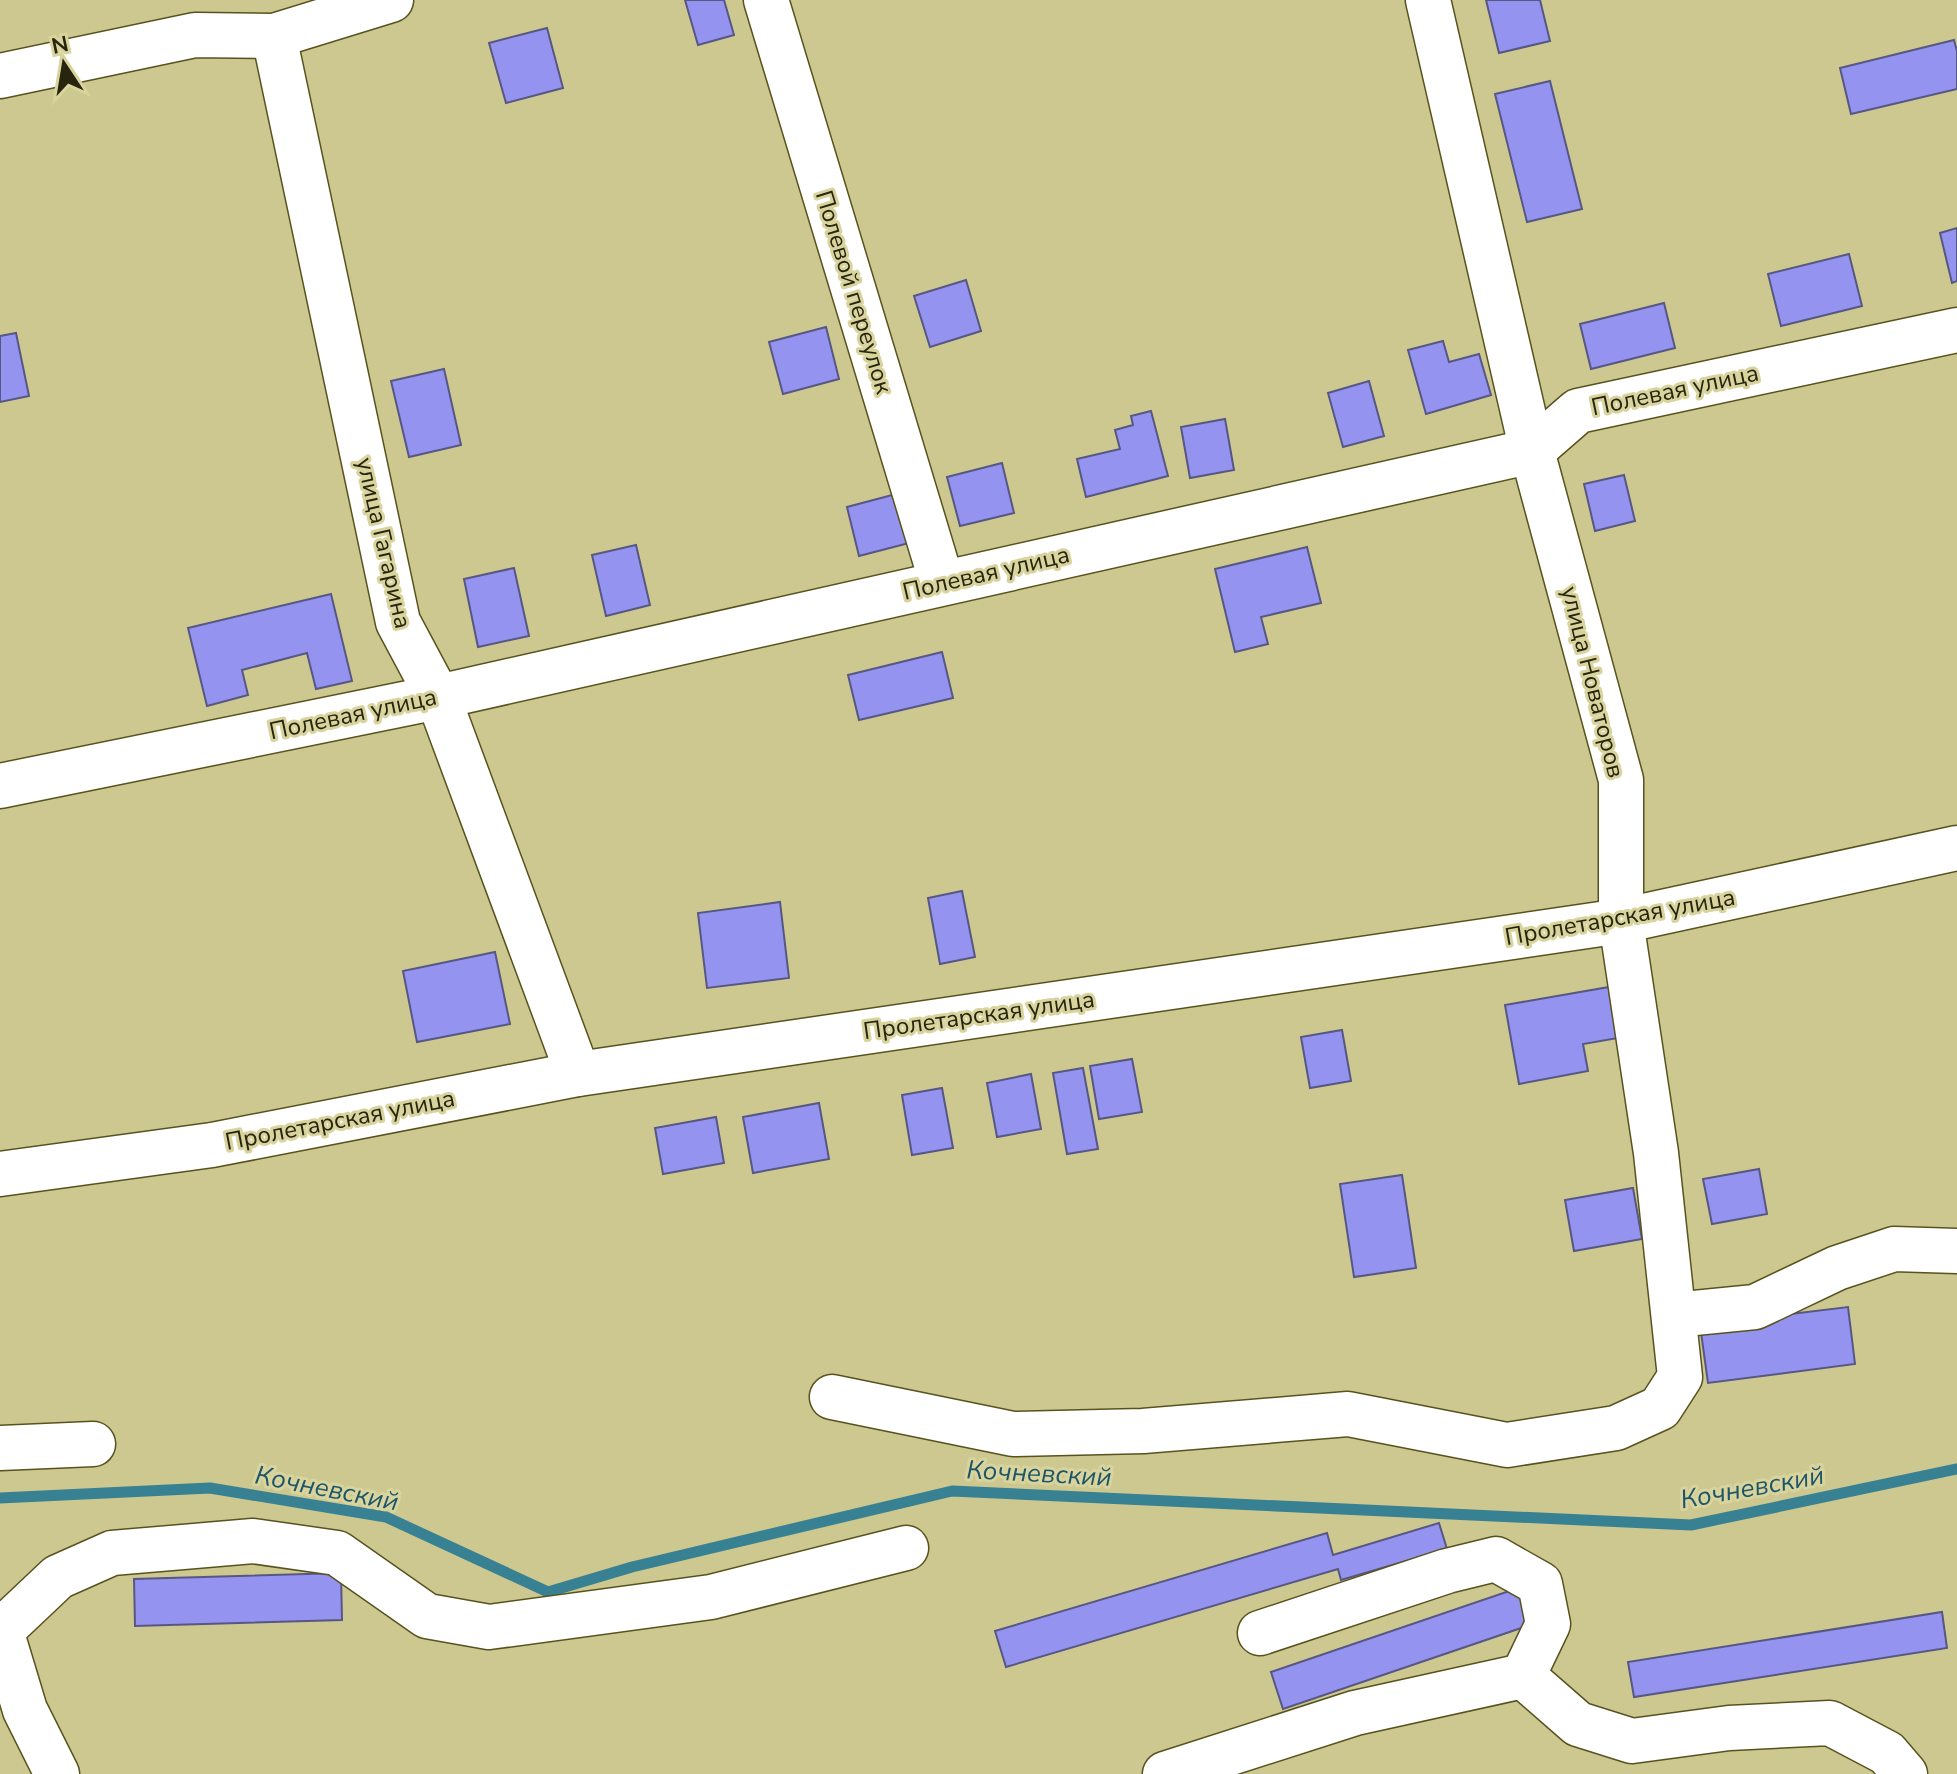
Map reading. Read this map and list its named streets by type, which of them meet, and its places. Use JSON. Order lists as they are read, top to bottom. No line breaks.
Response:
{"streets":{"street":["Полевой переулок","Полевая улица","улица Гагарина","улица Новаторов","Пролетарская улица"]},"crossings":[["Полевой переулок","Полевая улица"],["Полевая улица","улица Гагарина"],["Полевая улица","улица Новаторов"],["улица Гагарина","Пролетарская улица"],["улица Новаторов","Пролетарская улица"]],"water":["Кочневский"],"north":"top"}
